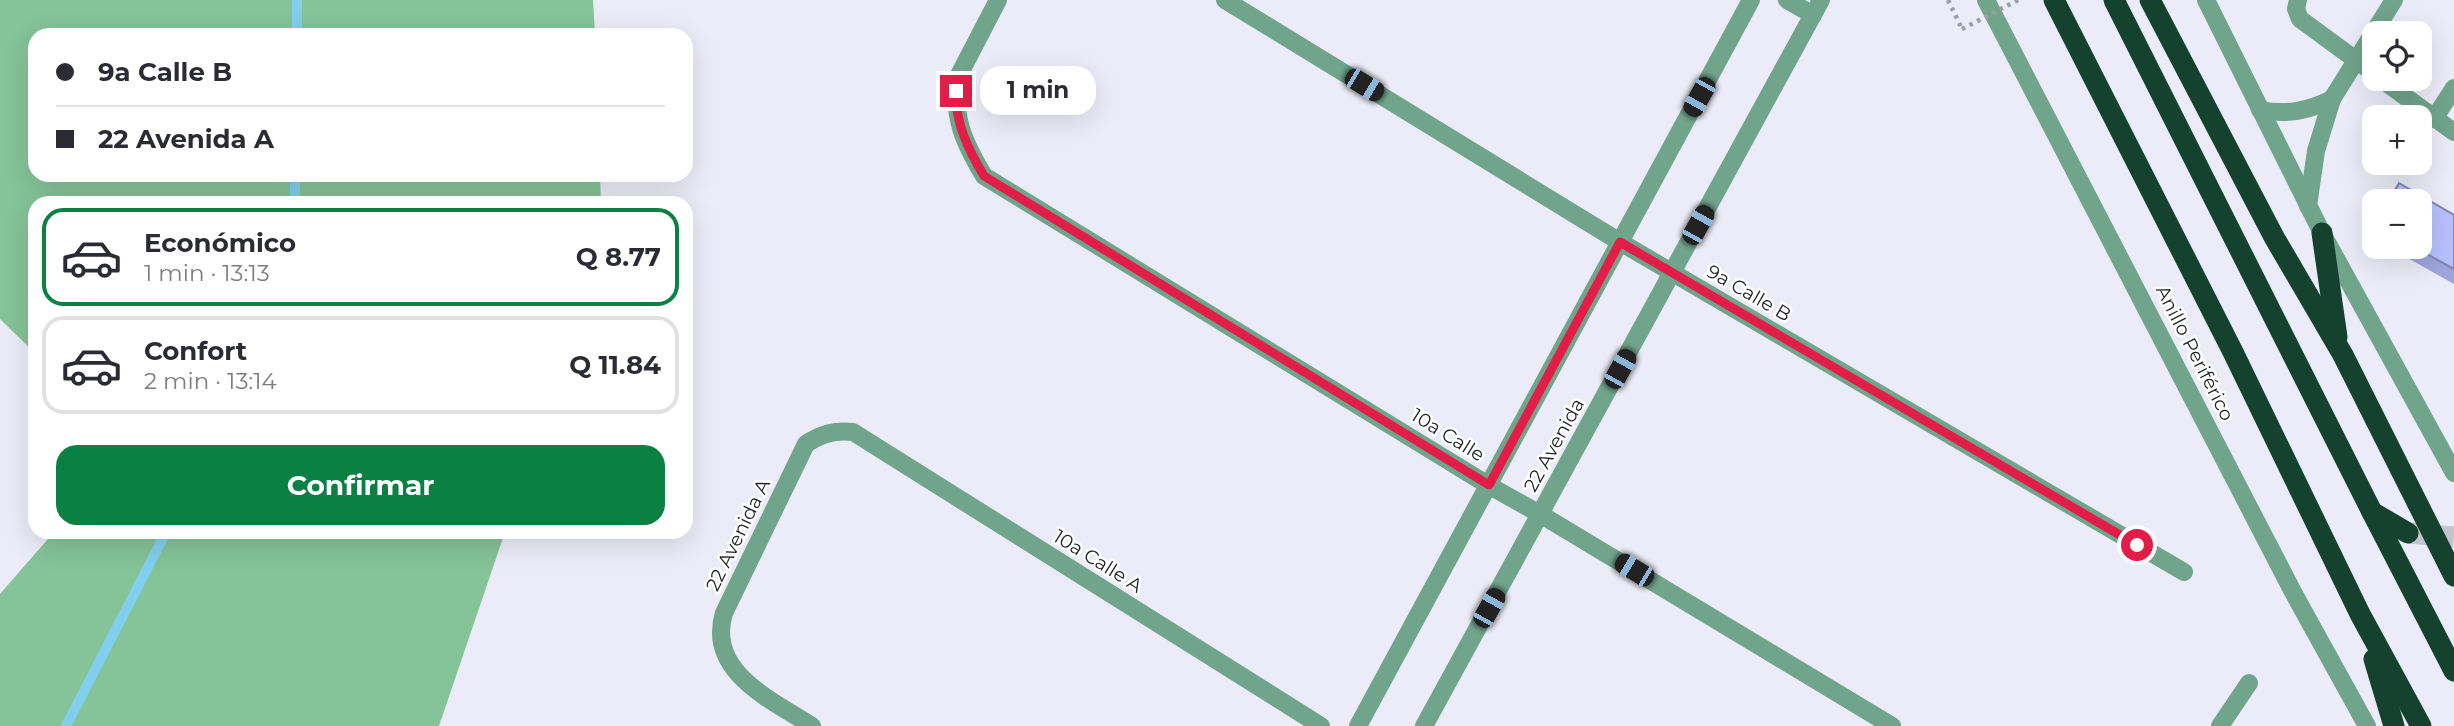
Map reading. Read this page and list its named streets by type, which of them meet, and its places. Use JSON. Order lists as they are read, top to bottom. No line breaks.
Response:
{"streets":{"highway":["Anillo Periférico"],"street":["9a Calle B","10a Calle","22 Avenida","22 Avenida A","10a Calle A"]},"crossings":[["9a Calle B","22 Avenida"],["10a Calle","22 Avenida"],["22 Avenida A","10a Calle A"]],"page":{"map_buttons":["+","−"],"banner":["9a Calle B","22 Avenida A"],"bubble":"1 min","list":[{"name":"Económico","note":"1 min · 13:13","value":"Q 8.77"},{"name":"Confort","note":"2 min · 13:14","value":"Q 11.84"}],"buttons":"Confirmar"}}
